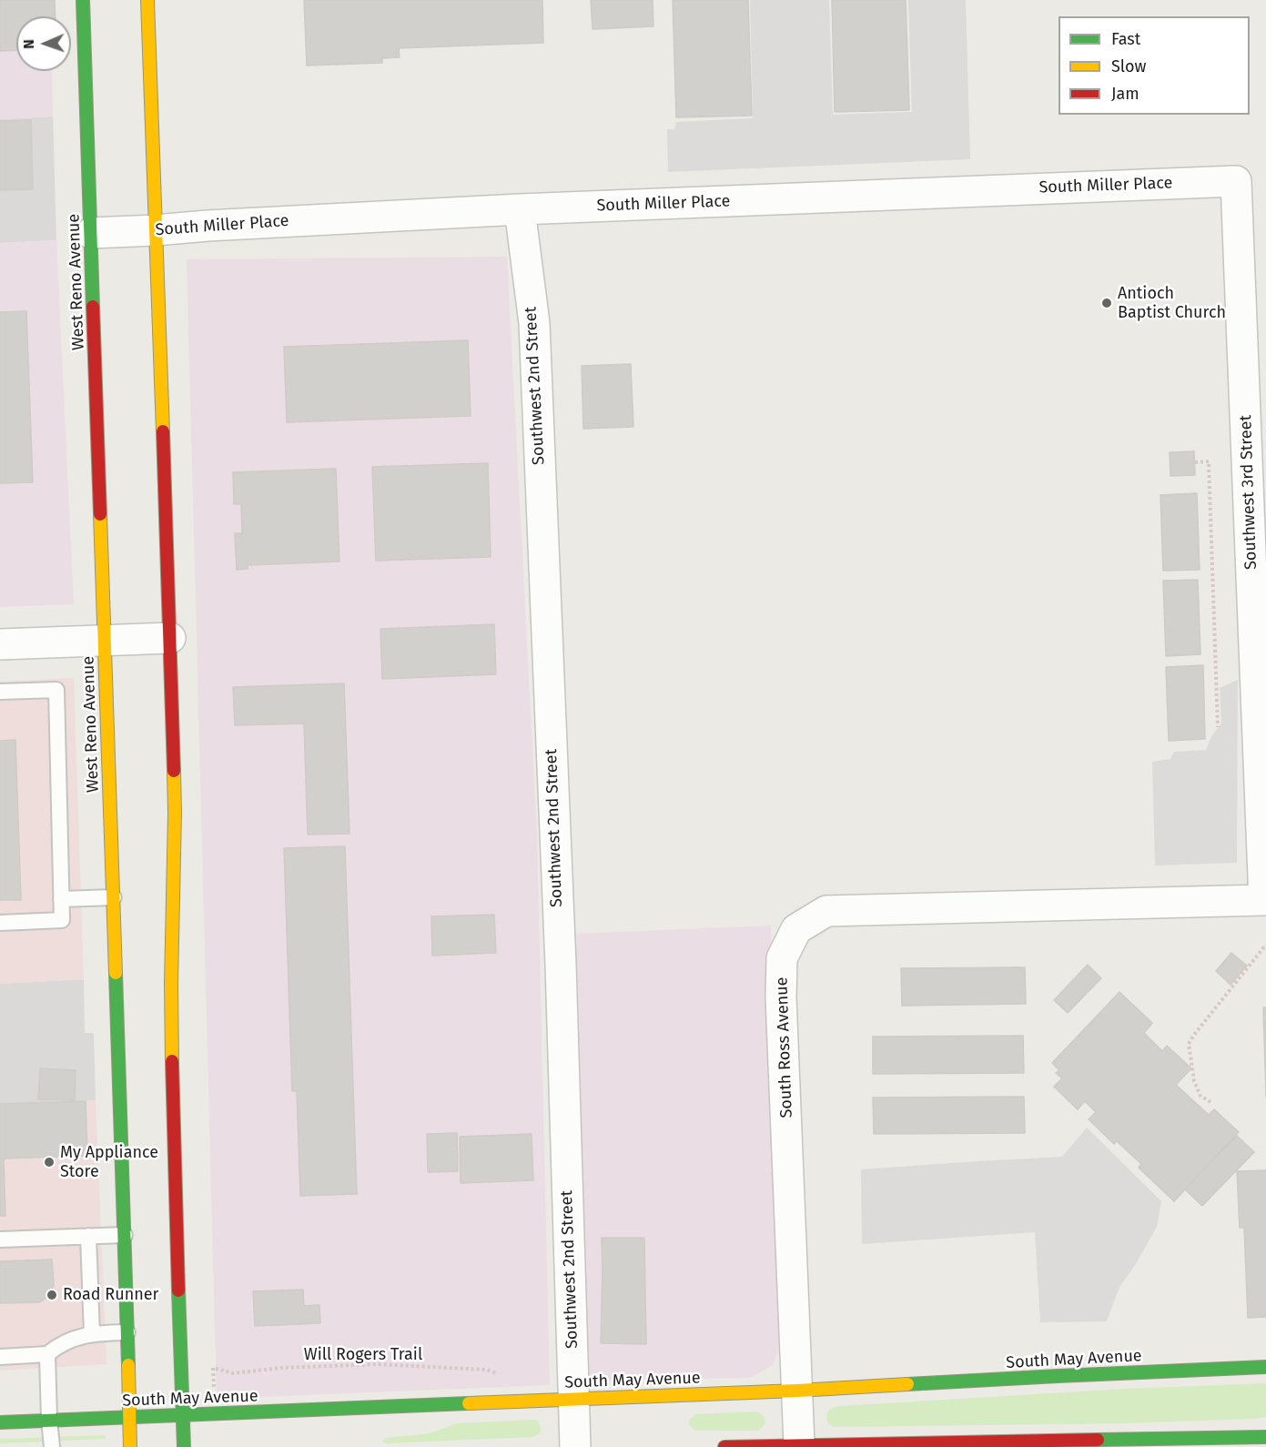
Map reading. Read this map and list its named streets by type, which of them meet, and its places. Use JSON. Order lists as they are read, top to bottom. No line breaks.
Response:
{"streets":{"main road":["West Reno Avenue","South May Avenue"],"street":["South Miller Place","Southwest 2nd Street","Southwest 3rd Street","South Ross Avenue"],"path":["Will Rogers Trail"]},"crossings":[["South Miller Place","West Reno Avenue"],["South Miller Place","Southwest 2nd Street"],["South Miller Place","Southwest 3rd Street"],["West Reno Avenue","South May Avenue"],["Southwest 2nd Street","South May Avenue"],["Southwest 3rd Street","South Ross Avenue"],["South Ross Avenue","South May Avenue"]],"places":["Antioch Baptist Church","My Appliance Store","Road Runner"],"legend":["Fast","Slow","Jam"],"north":"left"}
